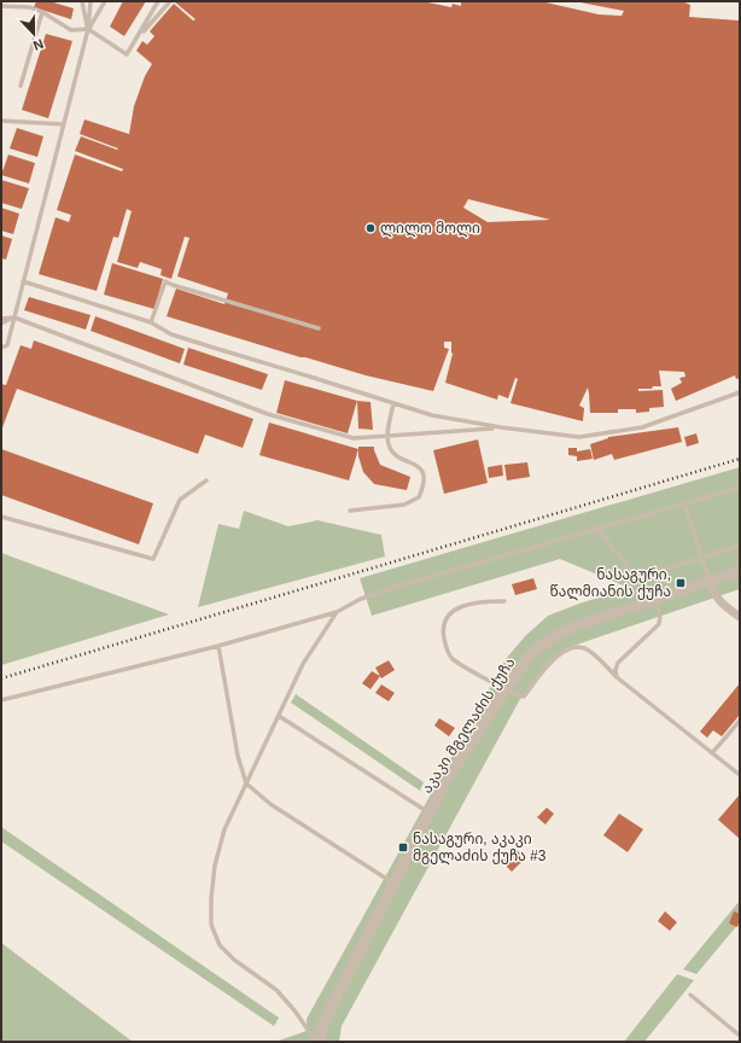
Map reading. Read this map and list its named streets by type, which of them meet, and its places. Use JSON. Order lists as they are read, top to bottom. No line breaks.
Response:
{"streets":{"street":["აკაკი მგელაძის ქუჩა"]},"places":{"other":["ლილო მოლი"],"transit":["ნასაგური, წალმიანის ქუჩა","ნასაგური, აკაკი მგელაძის ქუჩა #3"]},"north":"bottom"}
